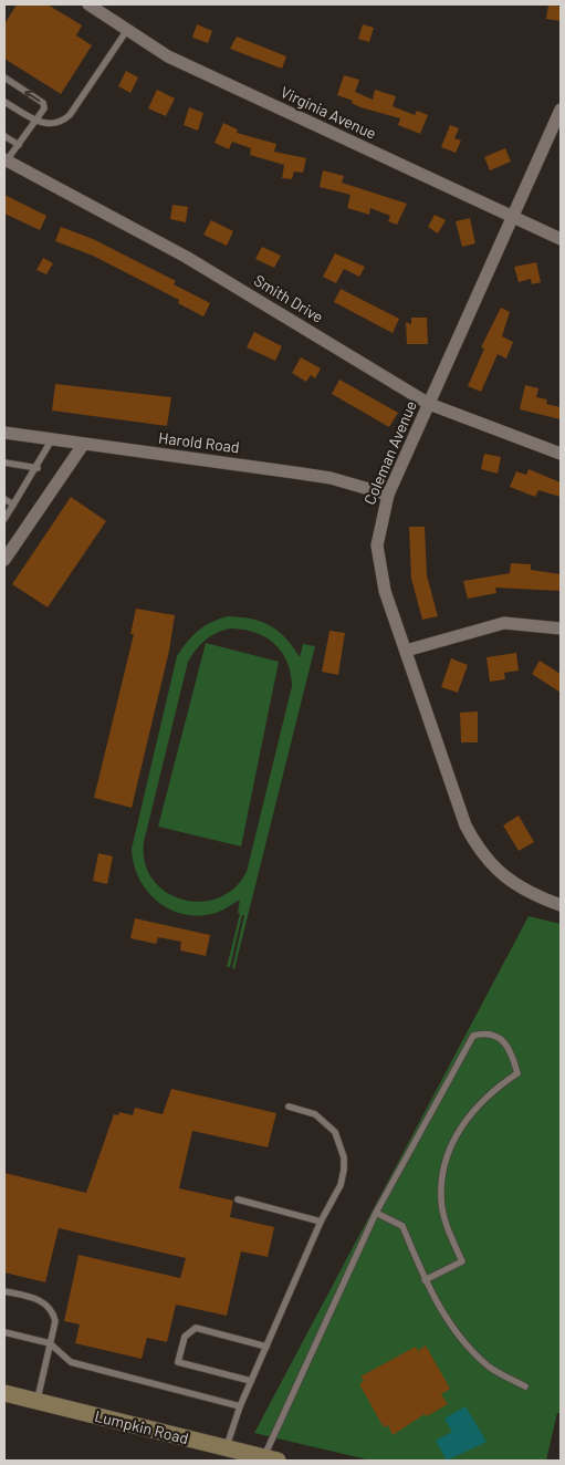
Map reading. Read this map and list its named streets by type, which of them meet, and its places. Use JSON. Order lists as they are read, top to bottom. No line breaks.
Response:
{"streets":{"main road":["Lumpkin Road"],"street":["Virginia Avenue","Smith Drive","Harold Road","Coleman Avenue"]},"crossings":[["Virginia Avenue","Coleman Avenue"],["Smith Drive","Coleman Avenue"],["Harold Road","Coleman Avenue"]]}
